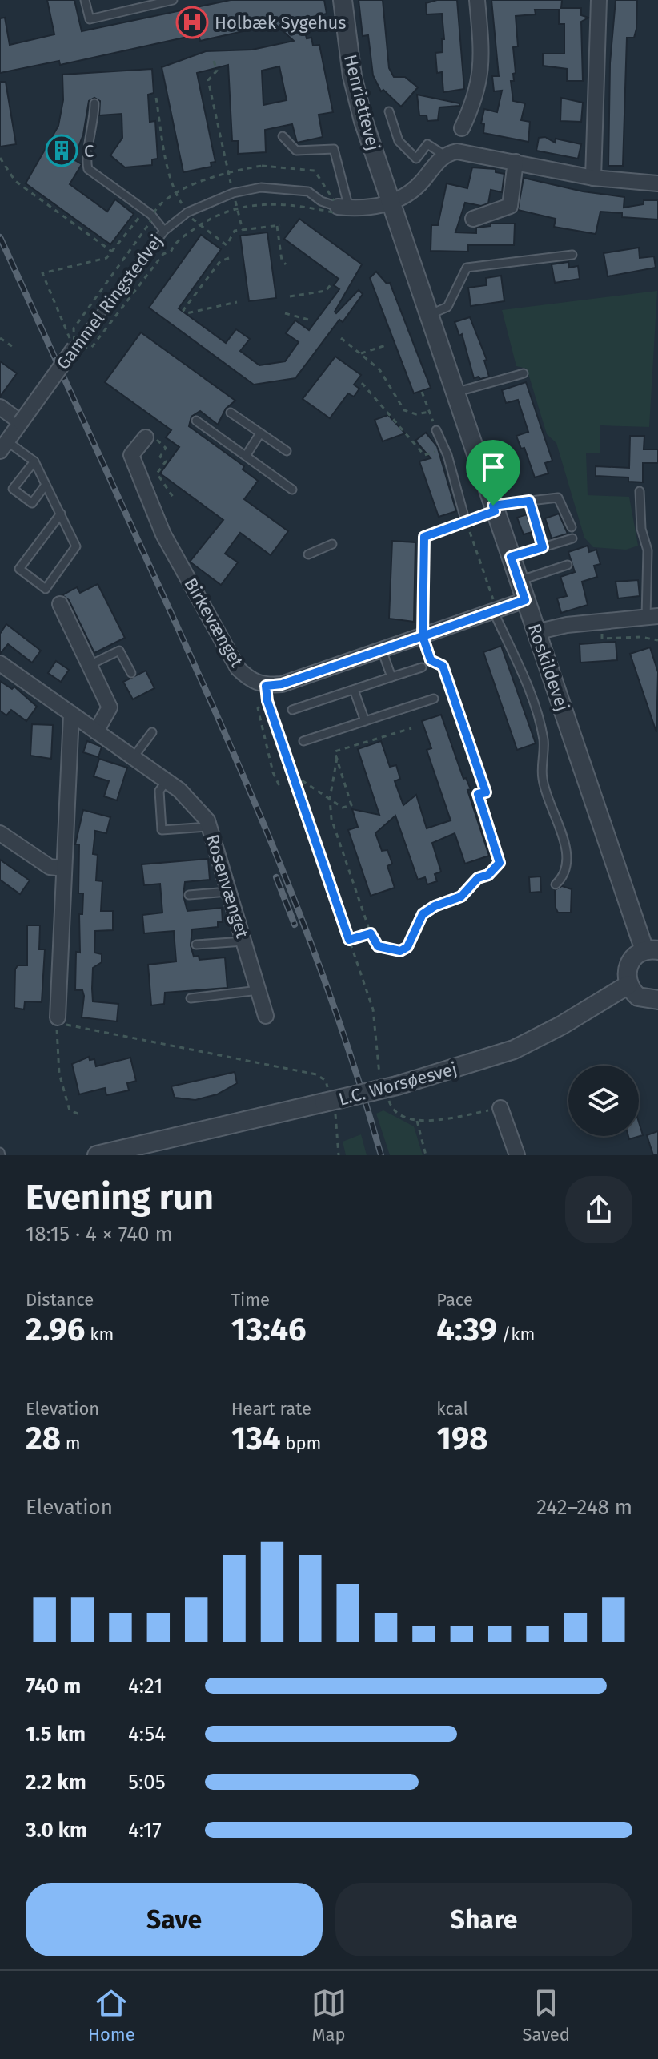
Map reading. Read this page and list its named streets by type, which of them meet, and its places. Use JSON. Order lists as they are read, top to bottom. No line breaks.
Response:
{"streets":{"street":["Henriettevej","Gammel Ringstedvej","Birkevænget","Roskildevej","Rosenvænget","L.C. Worsøesvej"]},"crossings":[["Henriettevej","Roskildevej"]],"places":{"hospital":["Holbæk Sygehus"],"building":["C"]},"page":{"heading":["Evening run","18:15 · 4 × 740 m"],"stats":[["Distance","2.96 km"],["Time","13:46"],["Pace","4:39 /km"],["Elevation","28 m"],["Heart rate","134 bpm"],["kcal","198"]],"chart":["Elevation","242–248 m"],"list":[{"name":"740 m","note":"4:21"},{"name":"1.5 km","note":"4:54"},{"name":"2.2 km","note":"5:05"},{"name":"3.0 km","note":"4:17"}],"buttons":["Save","Share"],"tabs":["Home","Map","Saved"]}}
